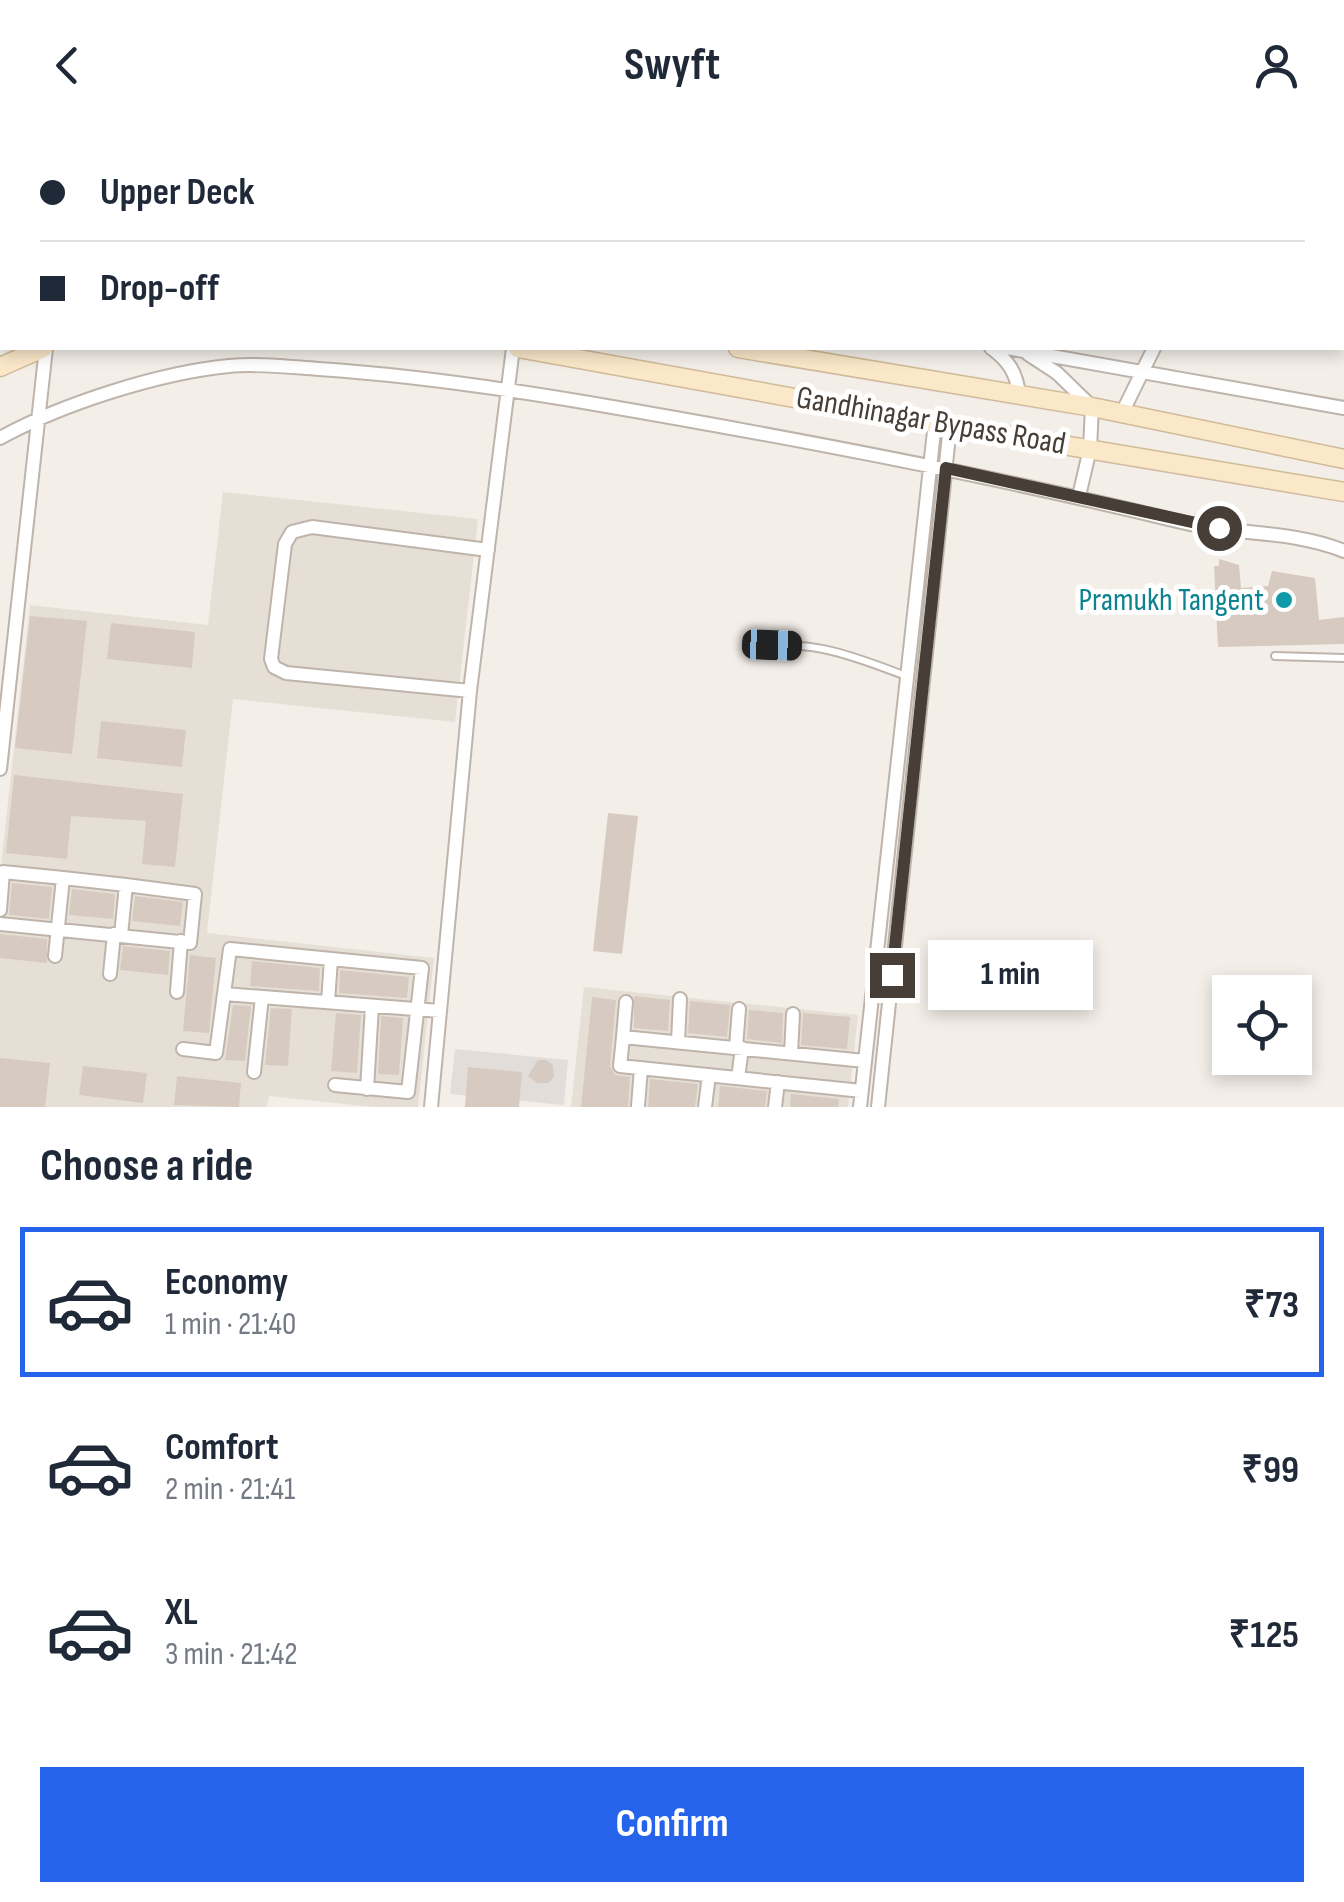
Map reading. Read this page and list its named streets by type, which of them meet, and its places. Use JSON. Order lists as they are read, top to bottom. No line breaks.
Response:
{"streets":{"main road":["Gandhinagar Bypass Road"]},"places":["Pramukh Tangent"],"page":{"header":"Swyft","banner":["Upper Deck","Drop-off"],"bubble":"1 min","heading":"Choose a ride","list":[{"name":"Economy","note":"1 min · 21:40","value":"₹73"},{"name":"Comfort","note":"2 min · 21:41","value":"₹99"},{"name":"XL","note":"3 min · 21:42","value":"₹125"}],"buttons":"Confirm"}}
